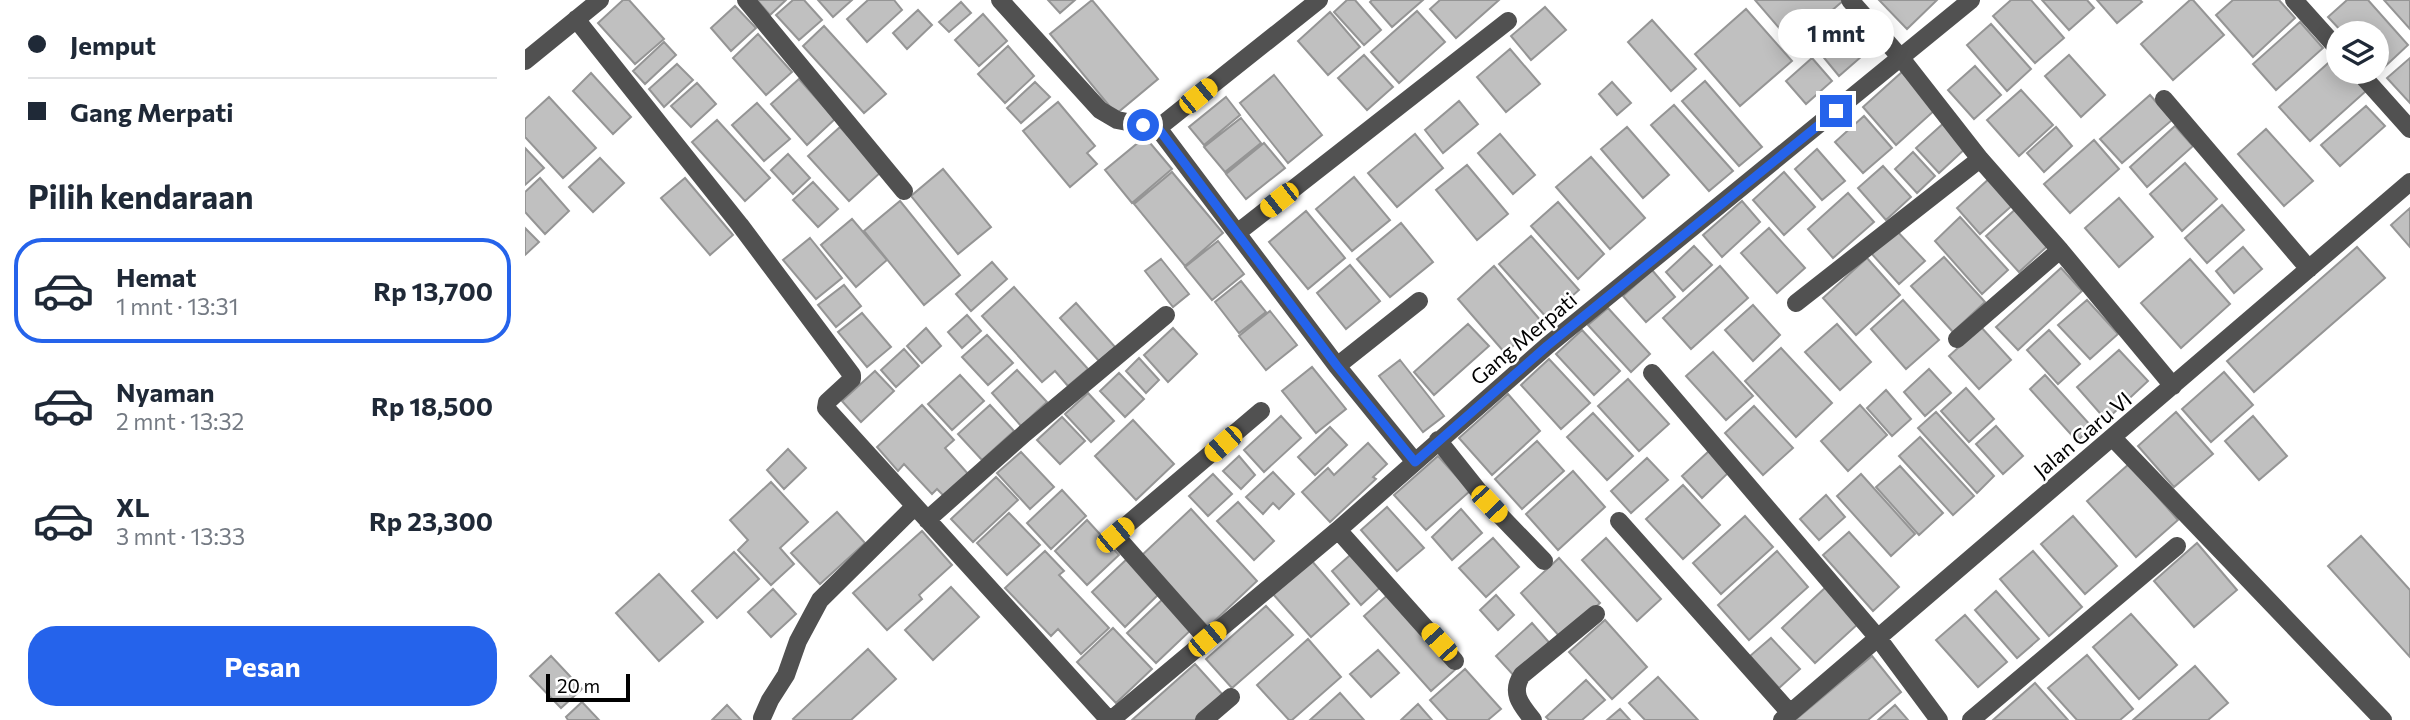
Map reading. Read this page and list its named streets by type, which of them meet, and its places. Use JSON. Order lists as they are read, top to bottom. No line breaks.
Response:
{"streets":{"street":["Gang Merpati","Jalan Garu VI"]},"scale_bar":"20 m","page":{"banner":["Jemput","Gang Merpati"],"bubble":"1 mnt","heading":"Pilih kendaraan","list":[{"name":"Hemat","note":"1 mnt · 13:31","value":"Rp 13,700"},{"name":"Nyaman","note":"2 mnt · 13:32","value":"Rp 18,500"},{"name":"XL","note":"3 mnt · 13:33","value":"Rp 23,300"}],"buttons":"Pesan","scale":"20 m"}}
